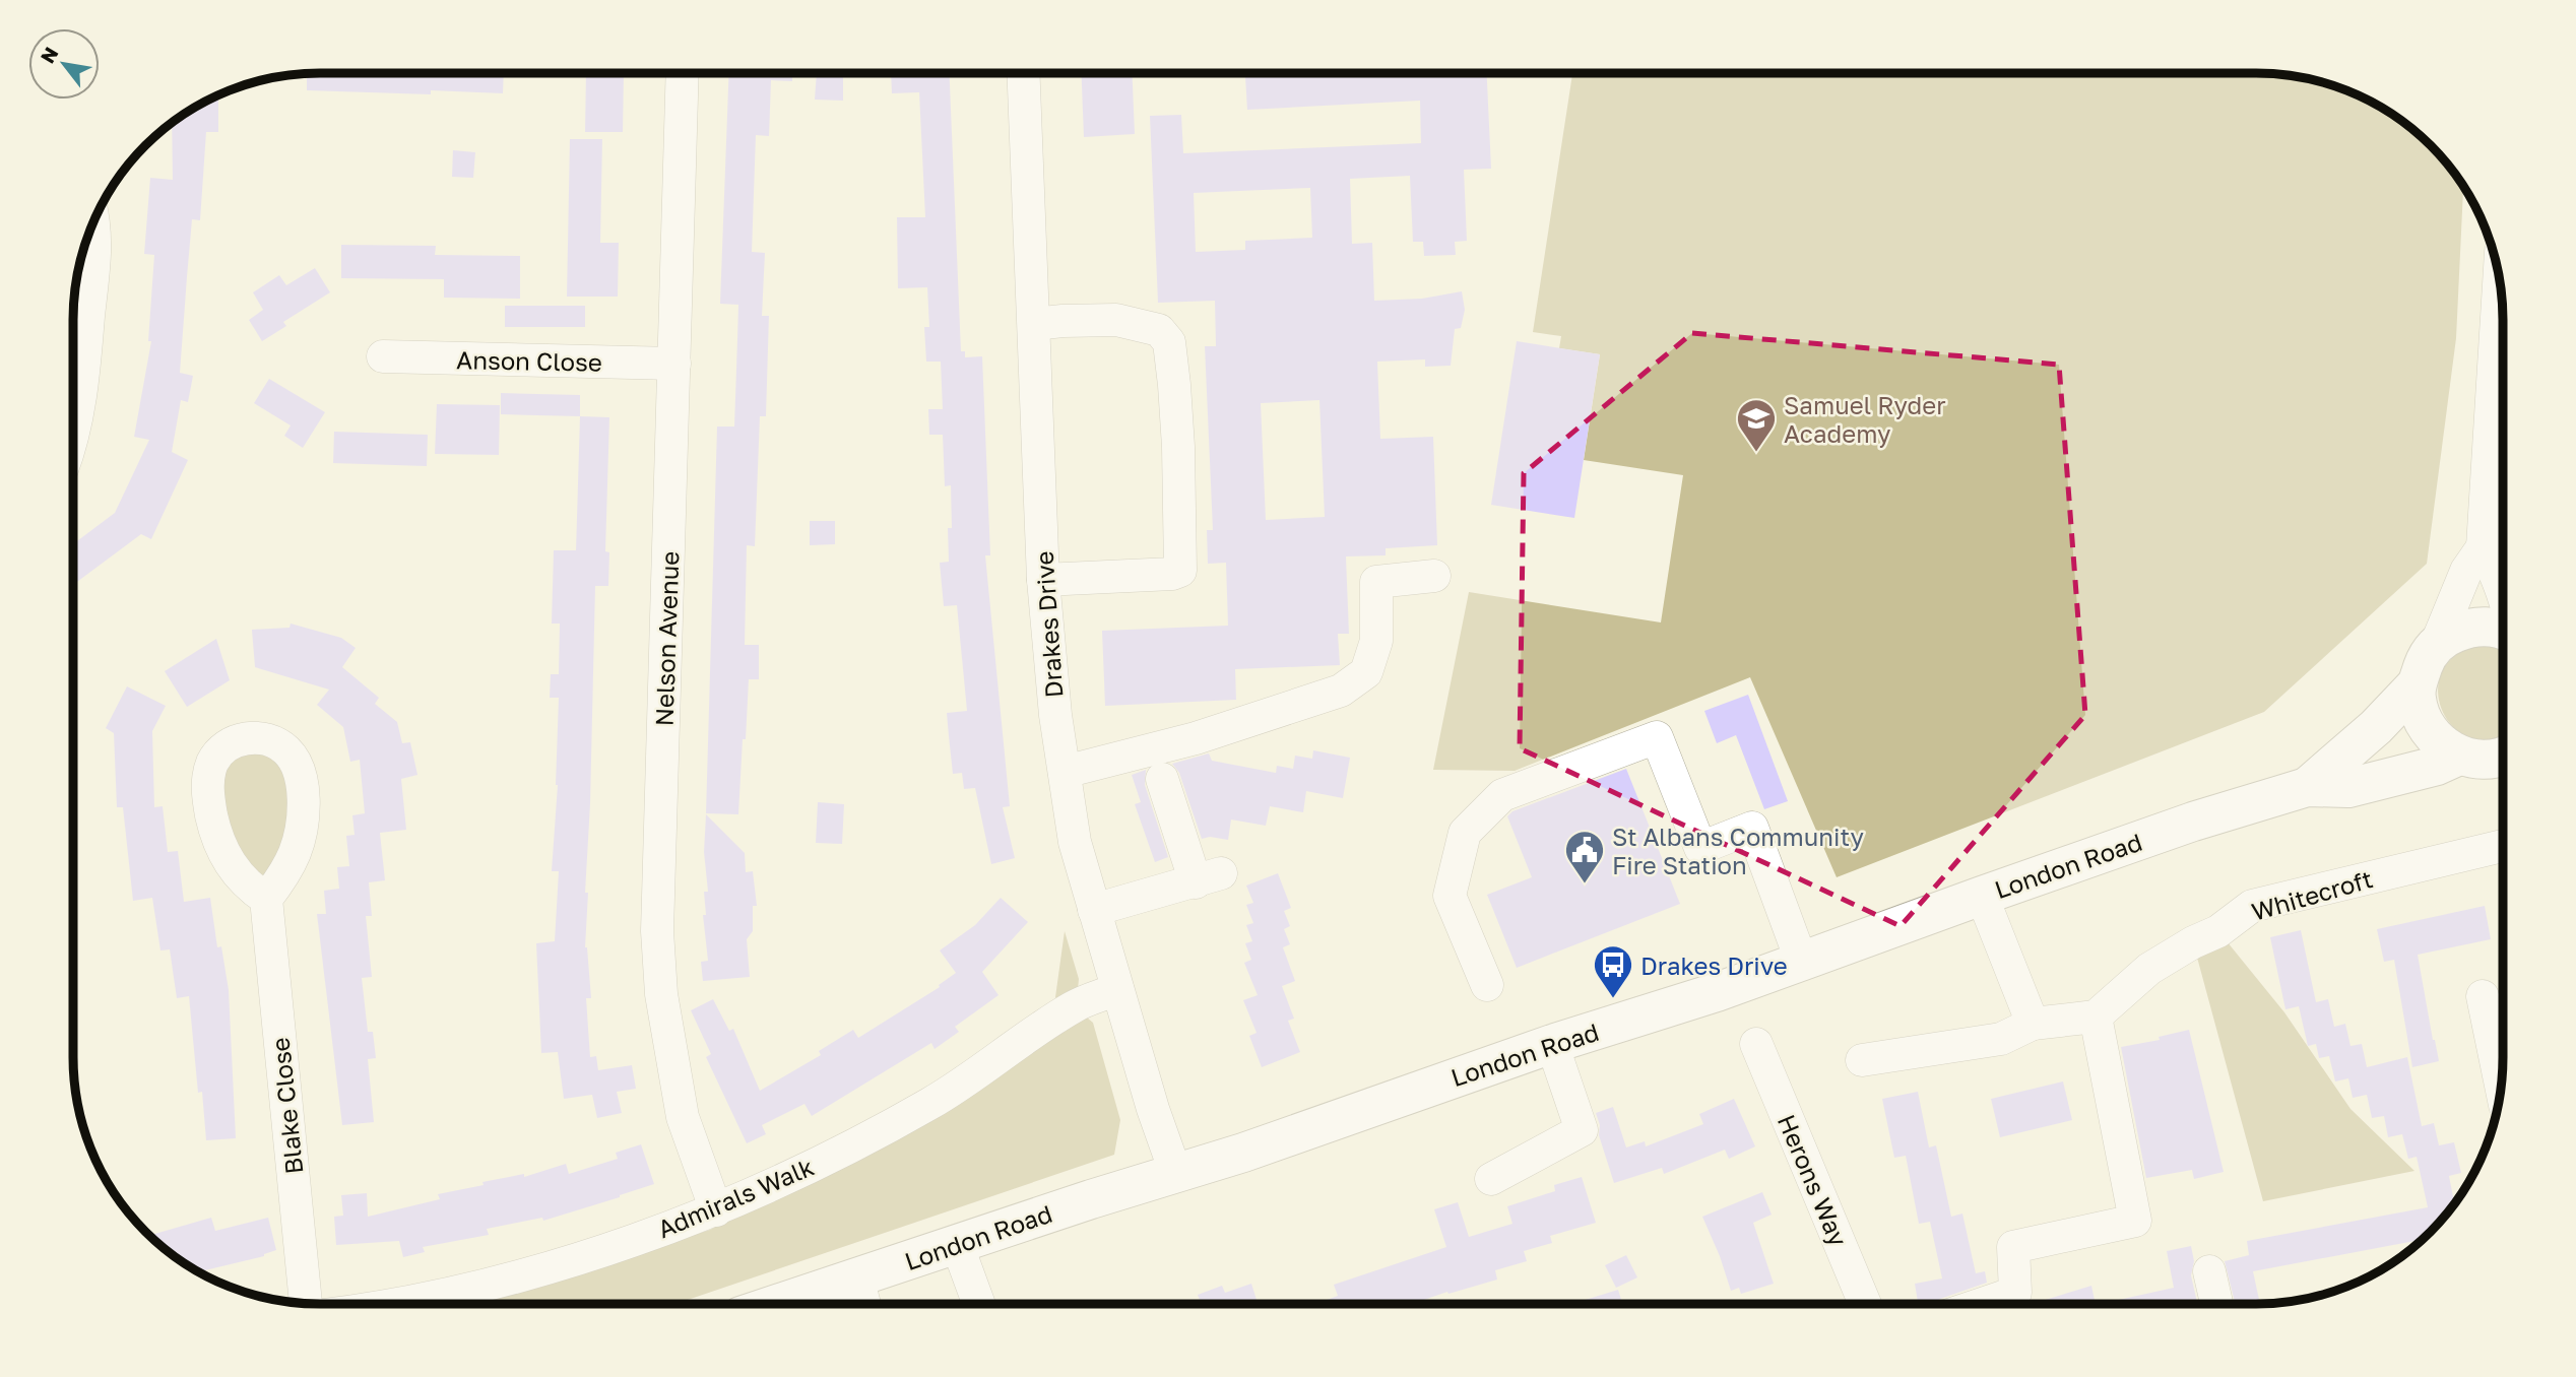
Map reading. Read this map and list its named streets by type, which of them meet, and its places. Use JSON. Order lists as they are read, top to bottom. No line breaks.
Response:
{"streets":{"main road":["London Road"],"street":["Anson Close","Drakes Drive","Nelson Avenue","Whitecroft","Blake Close","Herons Way","Admirals Walk"]},"crossings":[["Anson Close","Nelson Avenue"],["Drakes Drive","London Road"],["Drakes Drive","Admirals Walk"],["Nelson Avenue","Admirals Walk"]],"places":{"school or university":["Samuel Ryder Academy"],"public building":["St Albans Community Fire Station"],"bus stop":["Drakes Drive"]},"north":"top left"}
